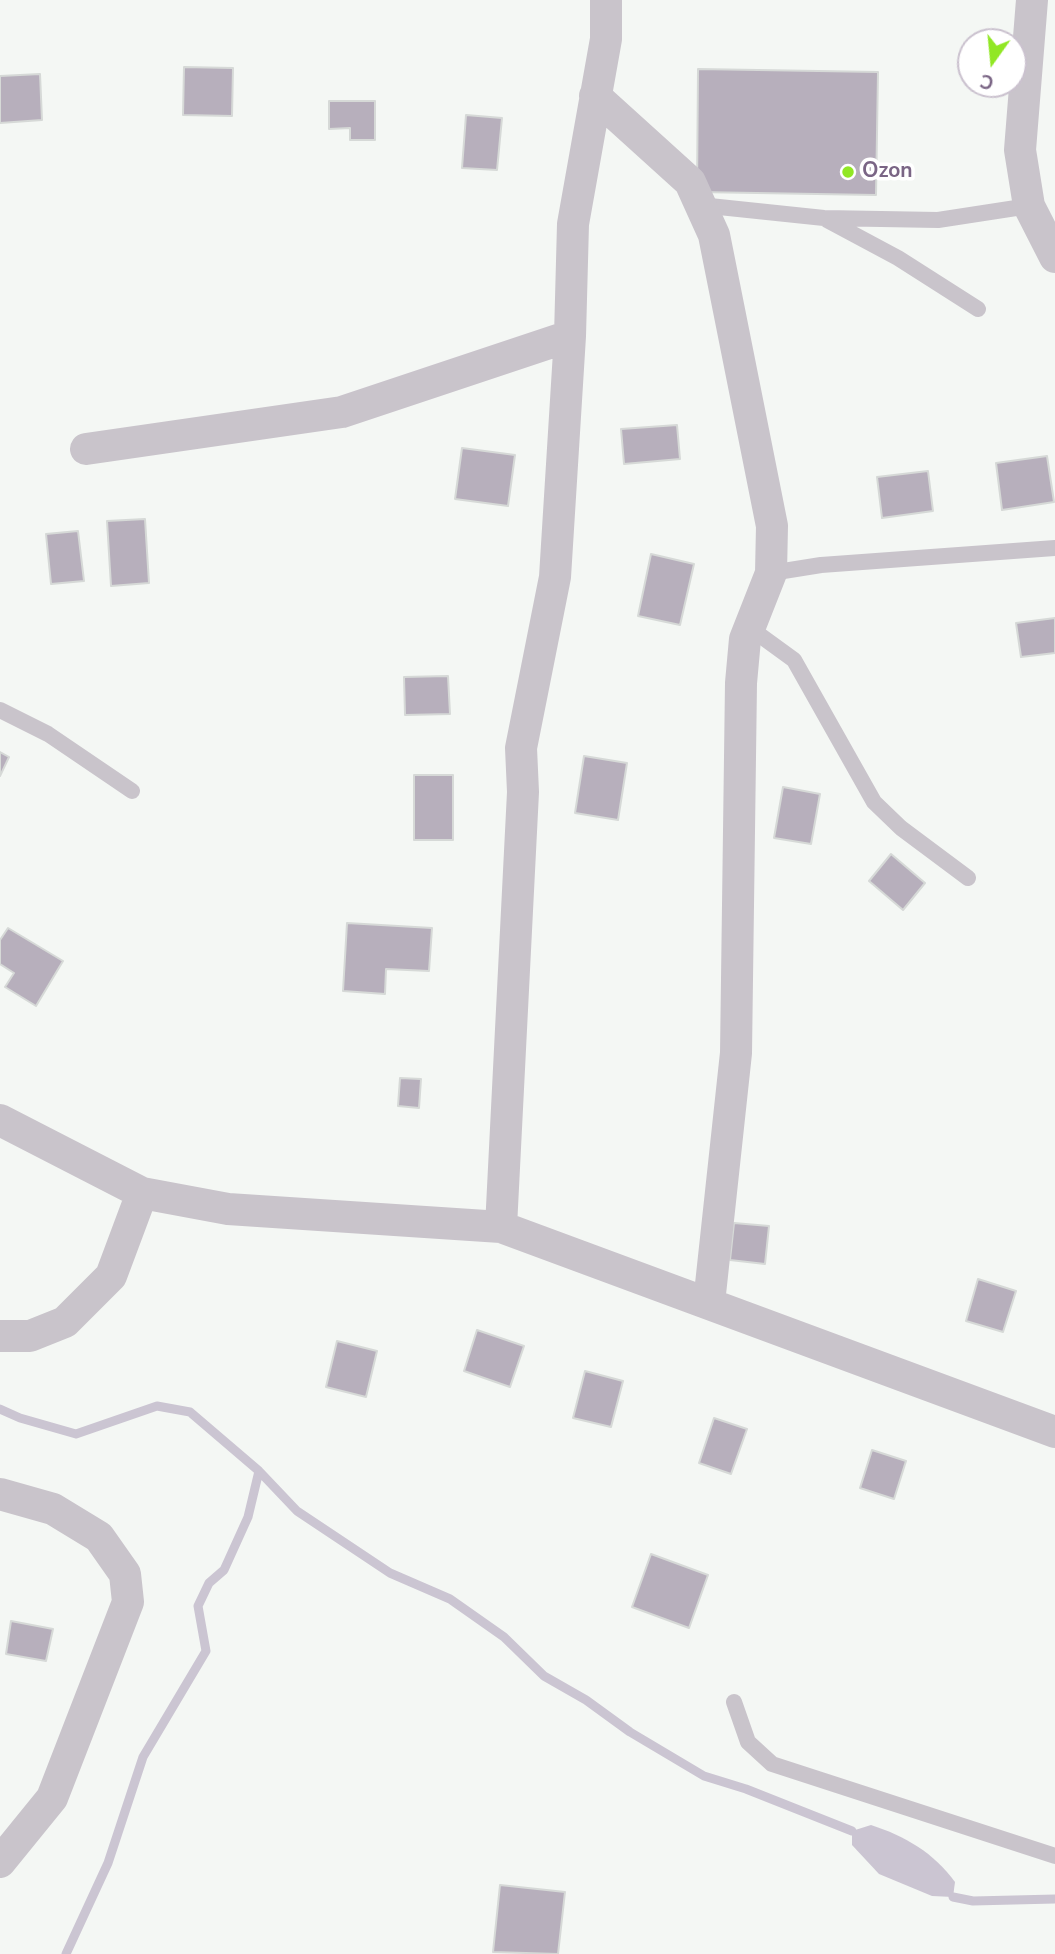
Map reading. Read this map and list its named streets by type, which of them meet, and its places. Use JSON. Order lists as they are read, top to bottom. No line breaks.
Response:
{"places":["Ozon"],"north":"bottom"}
